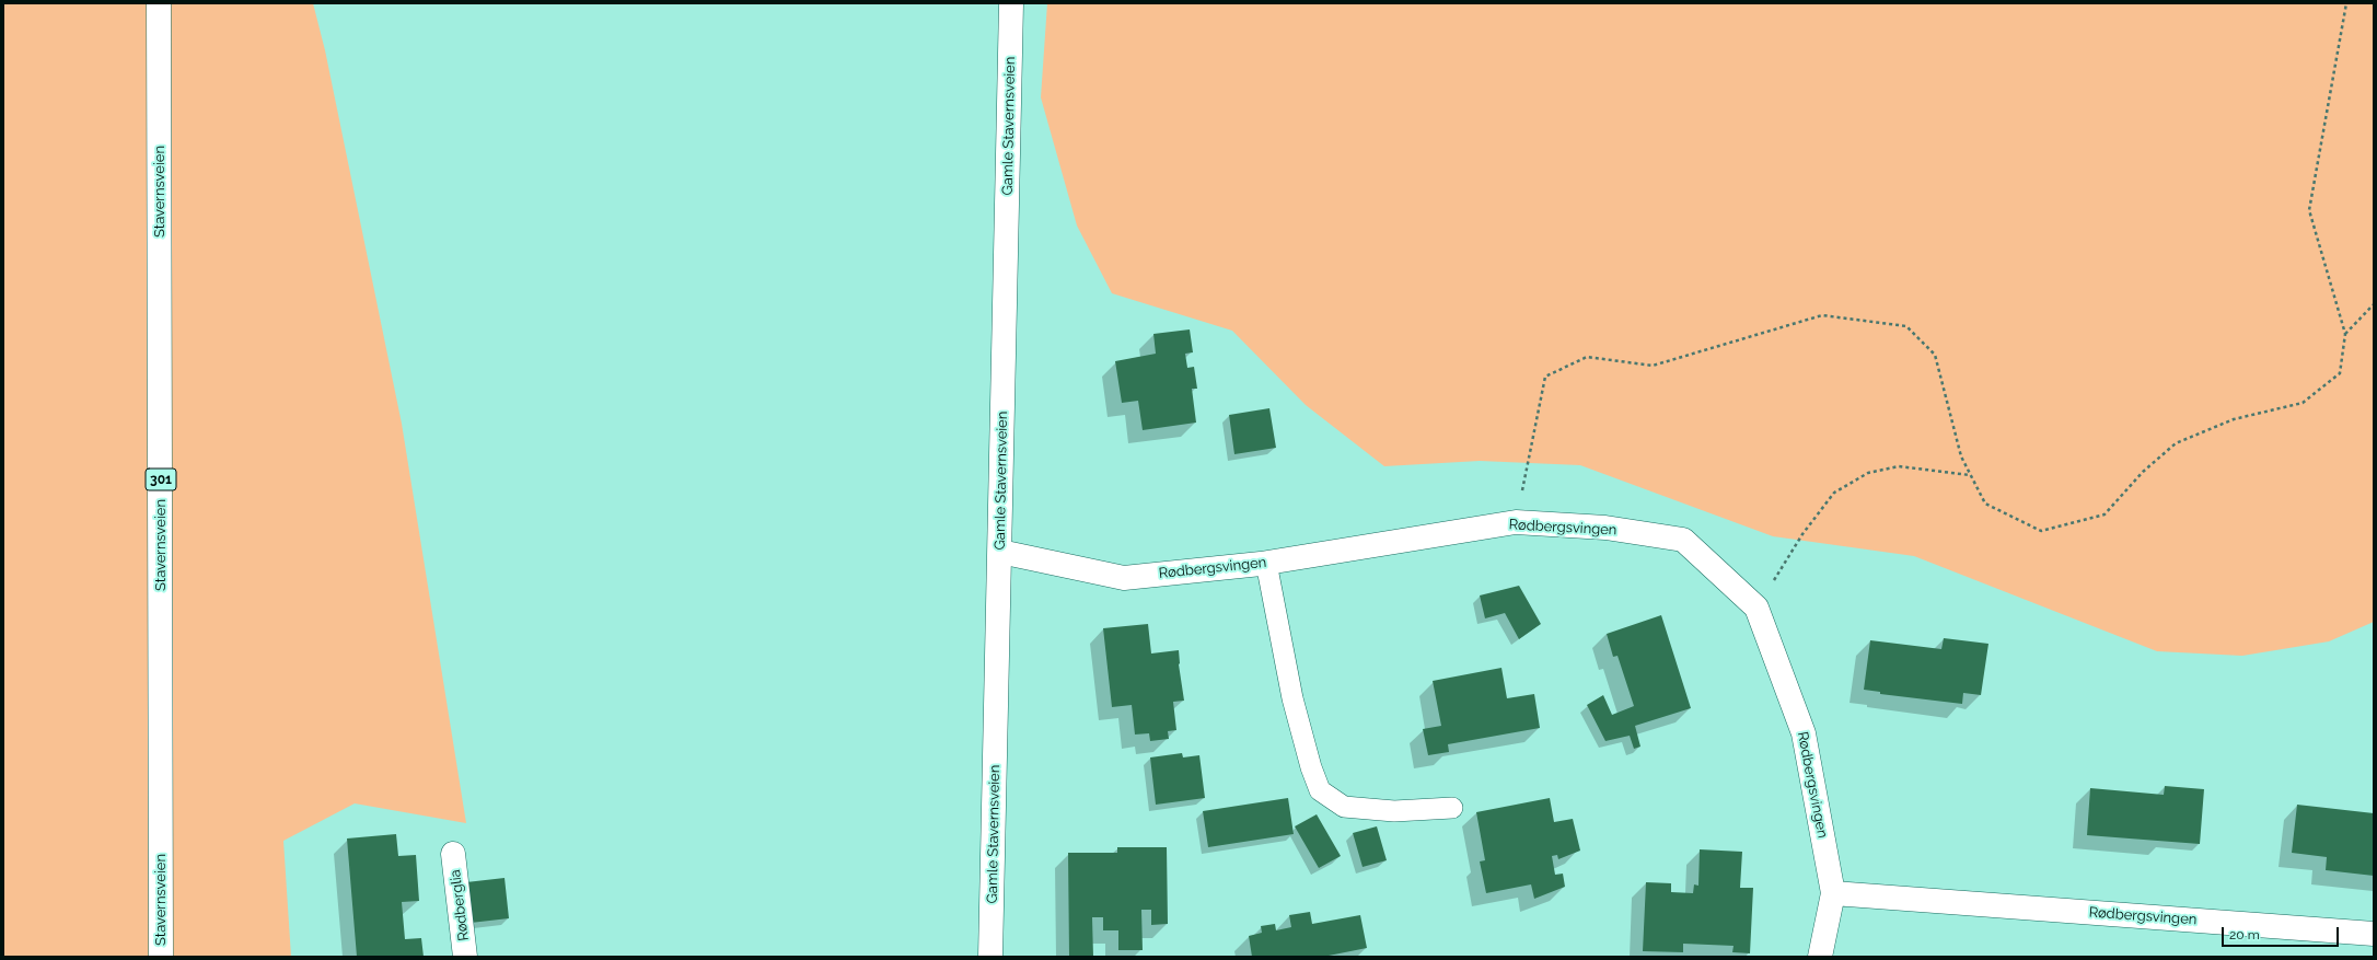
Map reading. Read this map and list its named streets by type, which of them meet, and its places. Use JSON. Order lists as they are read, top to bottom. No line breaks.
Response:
{"streets":{"street":["Gamle Stavernsveien","Stavernsveien","301","Rødbergsvingen","Rødberglia"]},"crossings":[["Gamle Stavernsveien","Rødbergsvingen"]],"scale_bar":"20 m"}
